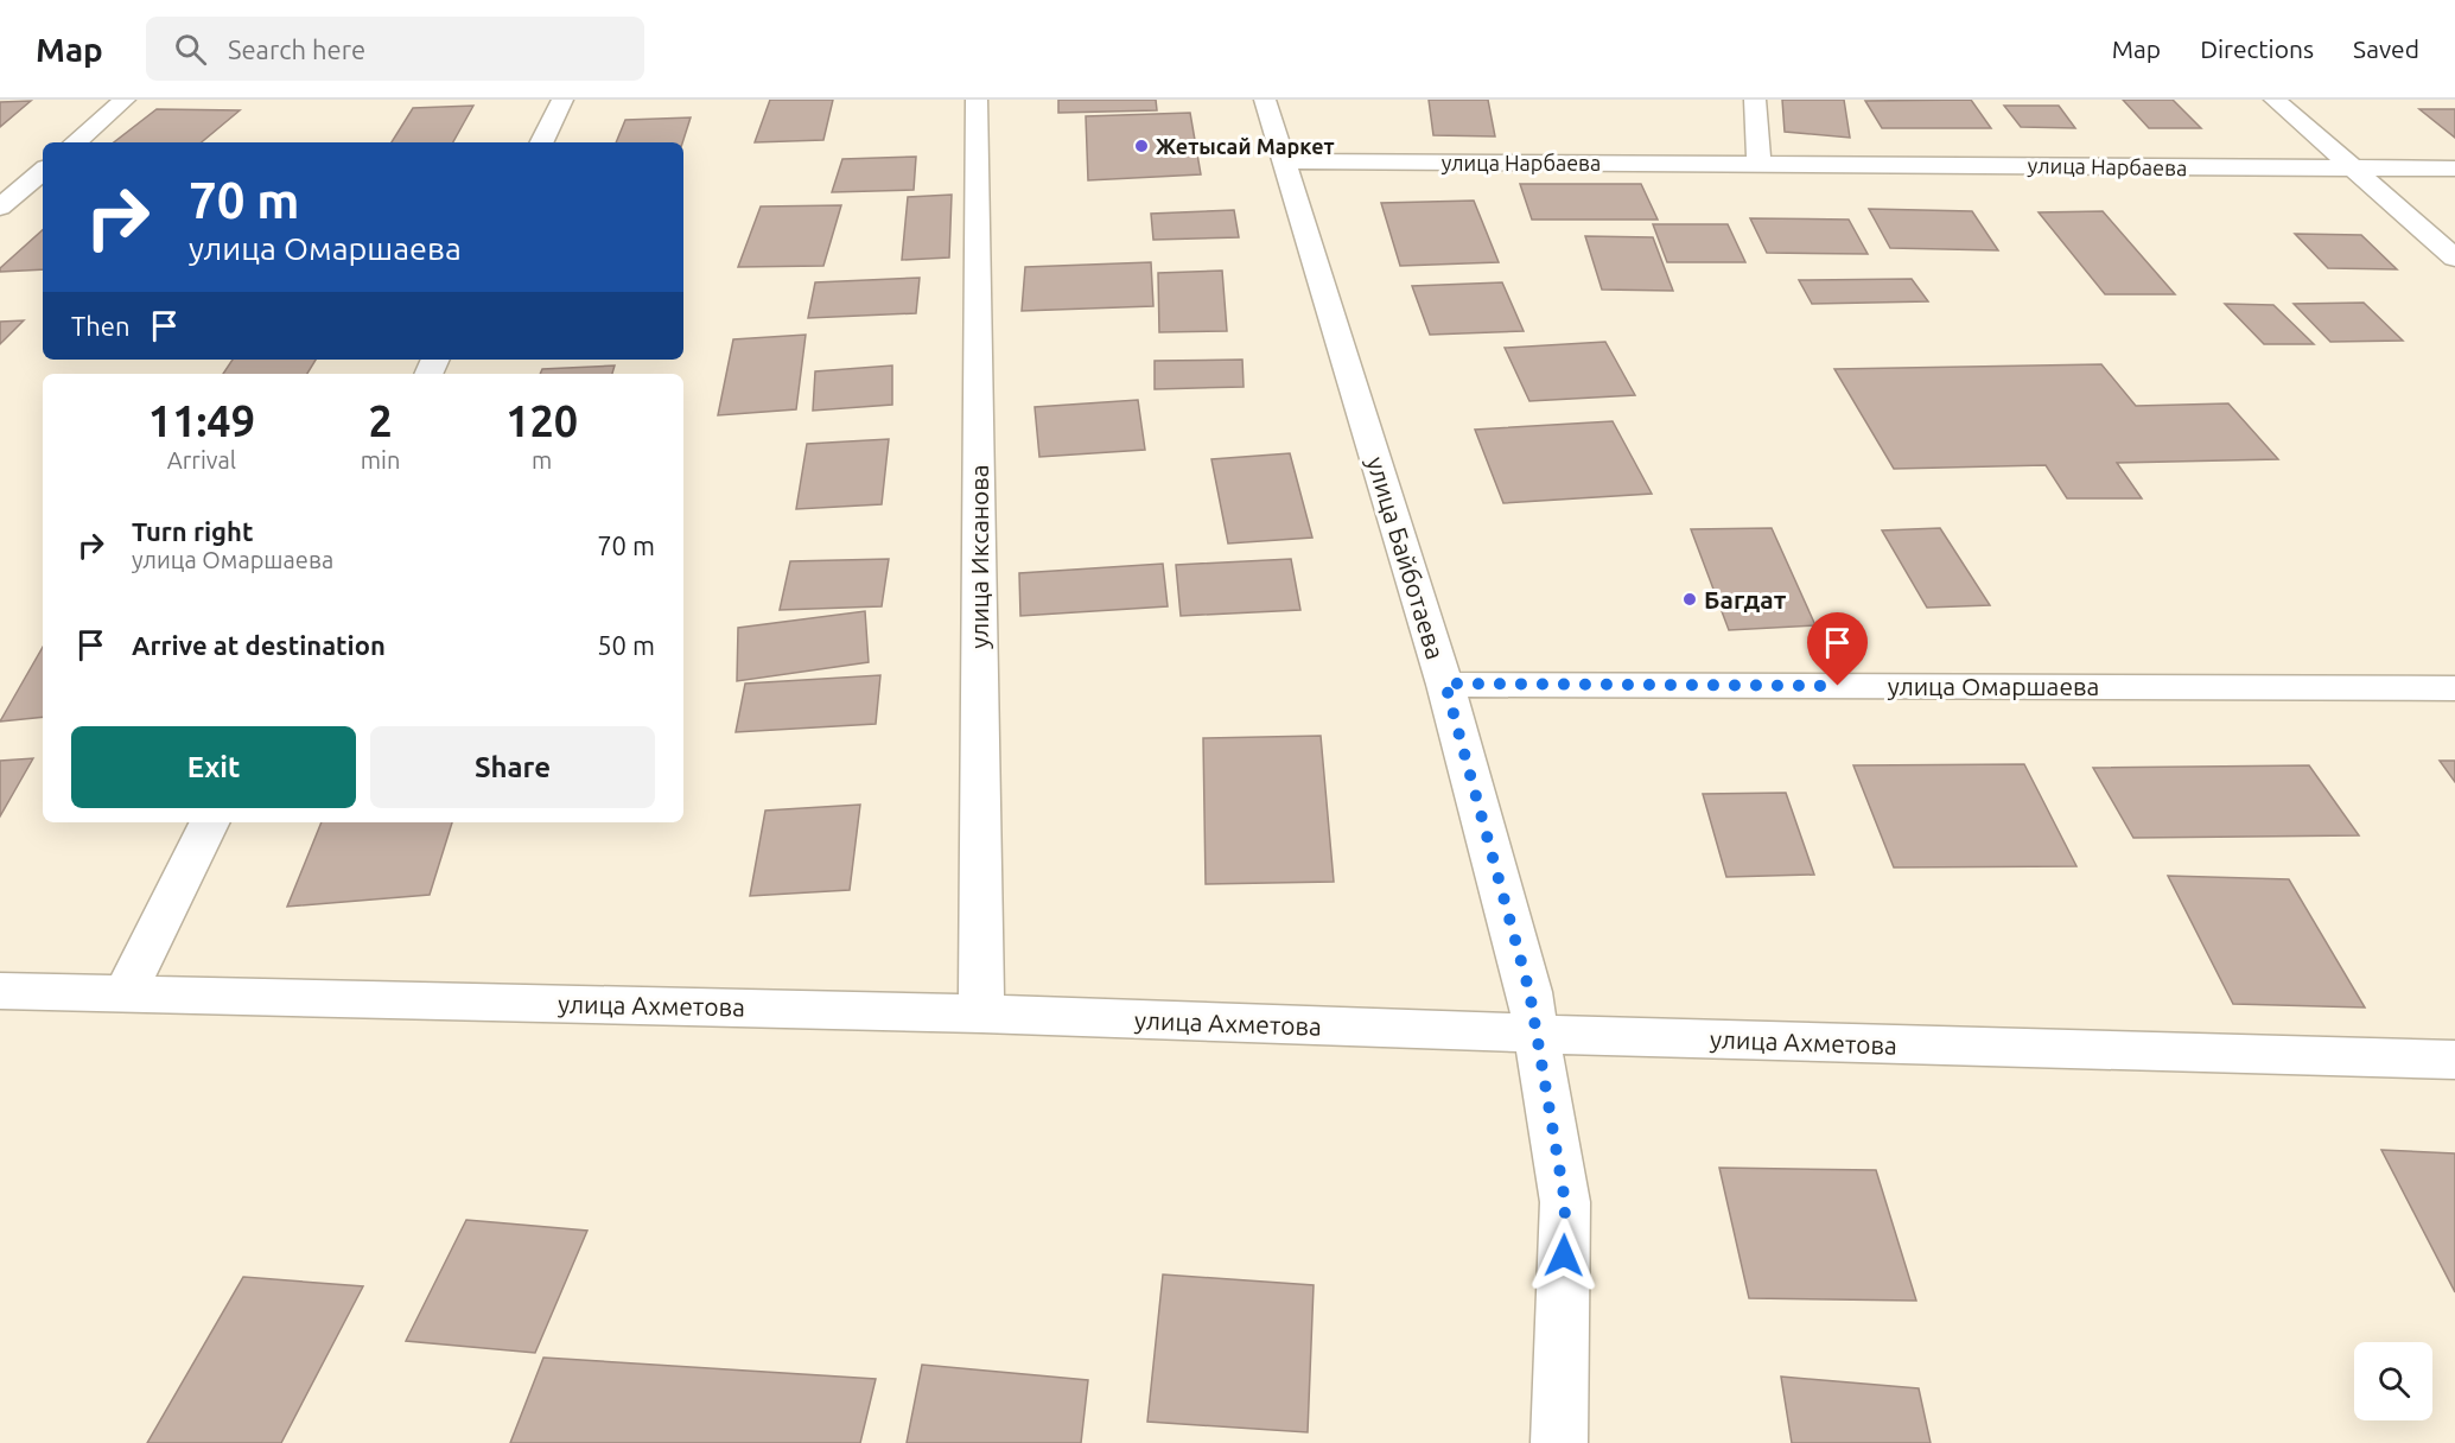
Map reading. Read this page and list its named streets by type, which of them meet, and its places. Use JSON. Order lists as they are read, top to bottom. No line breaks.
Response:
{"streets":{"street":["улица Нарбаева","улица Иксанова","улица Байботаева","улица Омаршаева","улица Ахметова"]},"crossings":[["улица Нарбаева","улица Байботаева"],["улица Иксанова","улица Ахметова"],["улица Байботаева","улица Омаршаева"],["улица Байботаева","улица Ахметова"]],"places":["Жетысай Маркет","Багдат"],"page":{"header":"Map","search":"Search here","nav":["Map","Directions","Saved"],"turn":["70 m","улица Омаршаева"],"then":"Then","eta":["11:49","Arrival","2","min","120","m"],"list":[{"name":"Turn right","note":"улица Омаршаева","value":"70 m"},{"name":"Arrive at destination","value":"50 m"}],"buttons":["Exit","Share"]}}
